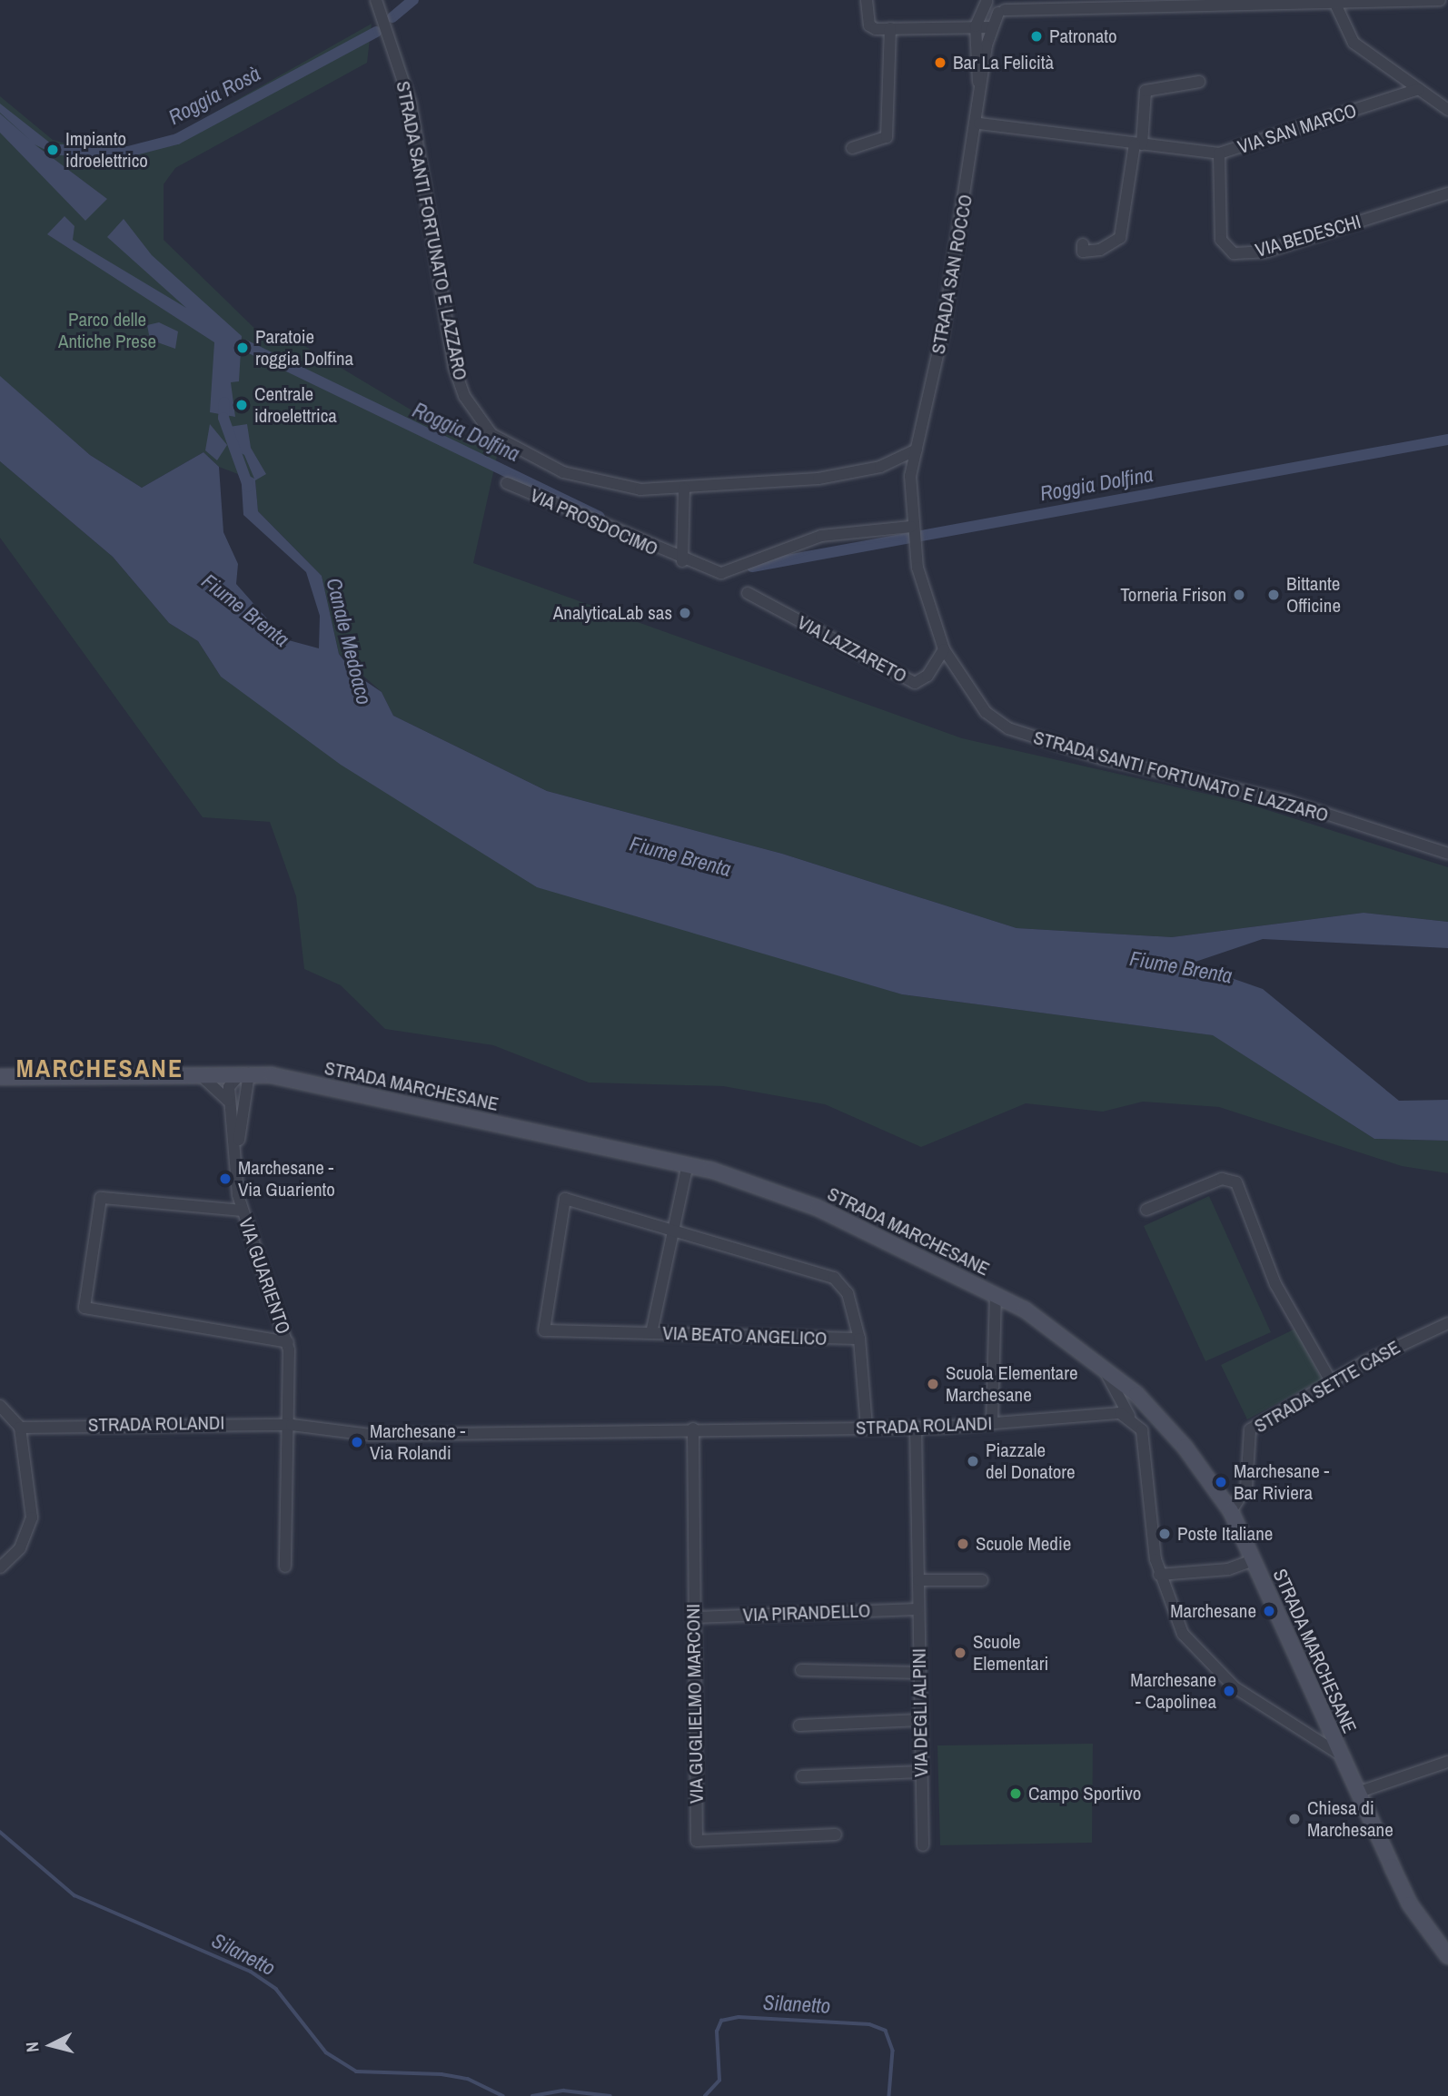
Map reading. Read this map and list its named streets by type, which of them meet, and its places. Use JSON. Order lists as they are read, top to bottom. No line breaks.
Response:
{"streets":{"main road":["STRADA MARCHESANE"],"street":["VIA SAN MARCO","STRADA SANTI FORTUNATO E LAZZARO","VIA BEDESCHI","STRADA SAN ROCCO","VIA PROSDOCIMO","VIA LAZZARETO","VIA GUARIENTO","VIA BEATO ANGELICO","STRADA SETTE CASE","STRADA ROLANDI","VIA PIRANDELLO","VIA GUGLIELMO MARCONI","VIA DEGLI ALPINI"]},"crossings":[["VIA SAN MARCO","VIA BEDESCHI"],["VIA SAN MARCO","STRADA SAN ROCCO"],["STRADA SANTI FORTUNATO E LAZZARO","STRADA SAN ROCCO"],["STRADA SANTI FORTUNATO E LAZZARO","VIA PROSDOCIMO"],["STRADA SANTI FORTUNATO E LAZZARO","VIA LAZZARETO"],["STRADA MARCHESANE","VIA GUARIENTO"],["STRADA MARCHESANE","VIA BEATO ANGELICO"],["STRADA MARCHESANE","STRADA SETTE CASE"],["VIA GUARIENTO","STRADA ROLANDI"],["STRADA ROLANDI","VIA GUGLIELMO MARCONI"],["STRADA ROLANDI","VIA DEGLI ALPINI"],["VIA PIRANDELLO","VIA GUGLIELMO MARCONI"],["VIA PIRANDELLO","VIA DEGLI ALPINI"]],"districts":["MARCHESANE"],"water":["Roggia Rosà","Roggia Dolfina","Fiume Brenta","Canale Medoaco","Silanetto"],"parks":["Parco delle Antiche Prese"],"places":["Patronato","Bar La Felicità","Impianto idroelettrico","Paratoie roggia Dolfina","Centrale idroelettrica","Torneria Frison","Bittante Officine","AnalyticaLab sas","Marchesane - Via Guariento","Scuola Elementare Marchesane","Marchesane - Via Rolandi","Piazzale del Donatore","Marchesane - Bar Riviera","Poste Italiane","Scuole Medie","Marchesane","Scuole Elementari","Marchesane - Capolinea","Campo Sportivo","Chiesa di Marchesane"],"north":"left"}
